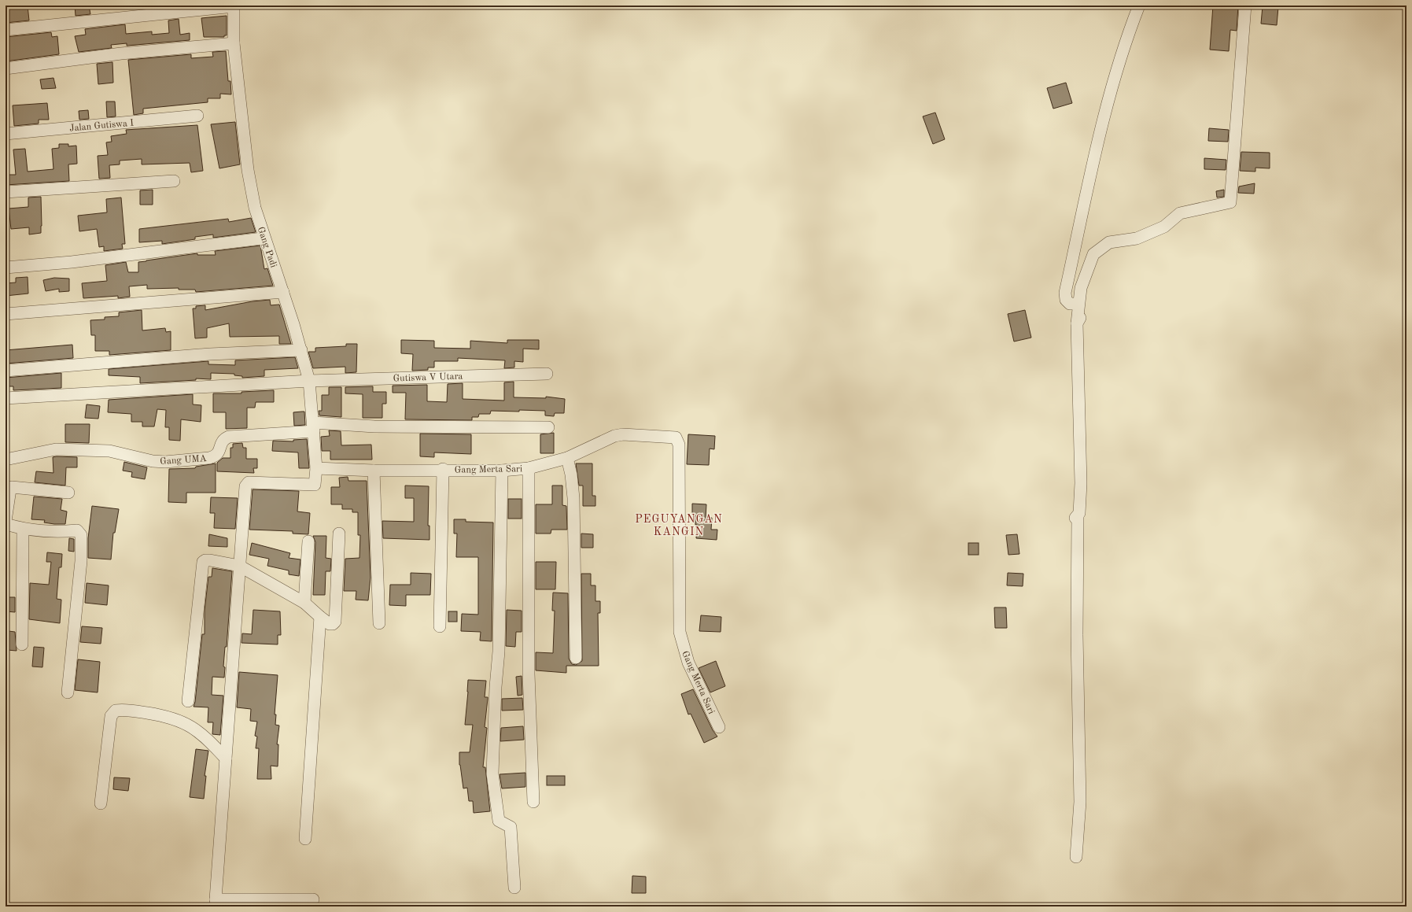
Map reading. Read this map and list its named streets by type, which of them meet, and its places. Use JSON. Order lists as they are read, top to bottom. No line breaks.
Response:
{"streets":{"street":["Jalan Gutiswa I","Gang Padi","Gutiswa V Utara","Gang UMA","Gang Merta Sari"]},"crossings":[["Gang Padi","Gutiswa V Utara"],["Gang Padi","Gang UMA"],["Gang Padi","Gang Merta Sari"]],"districts":["PEGUYANGAN KANGIN"]}
